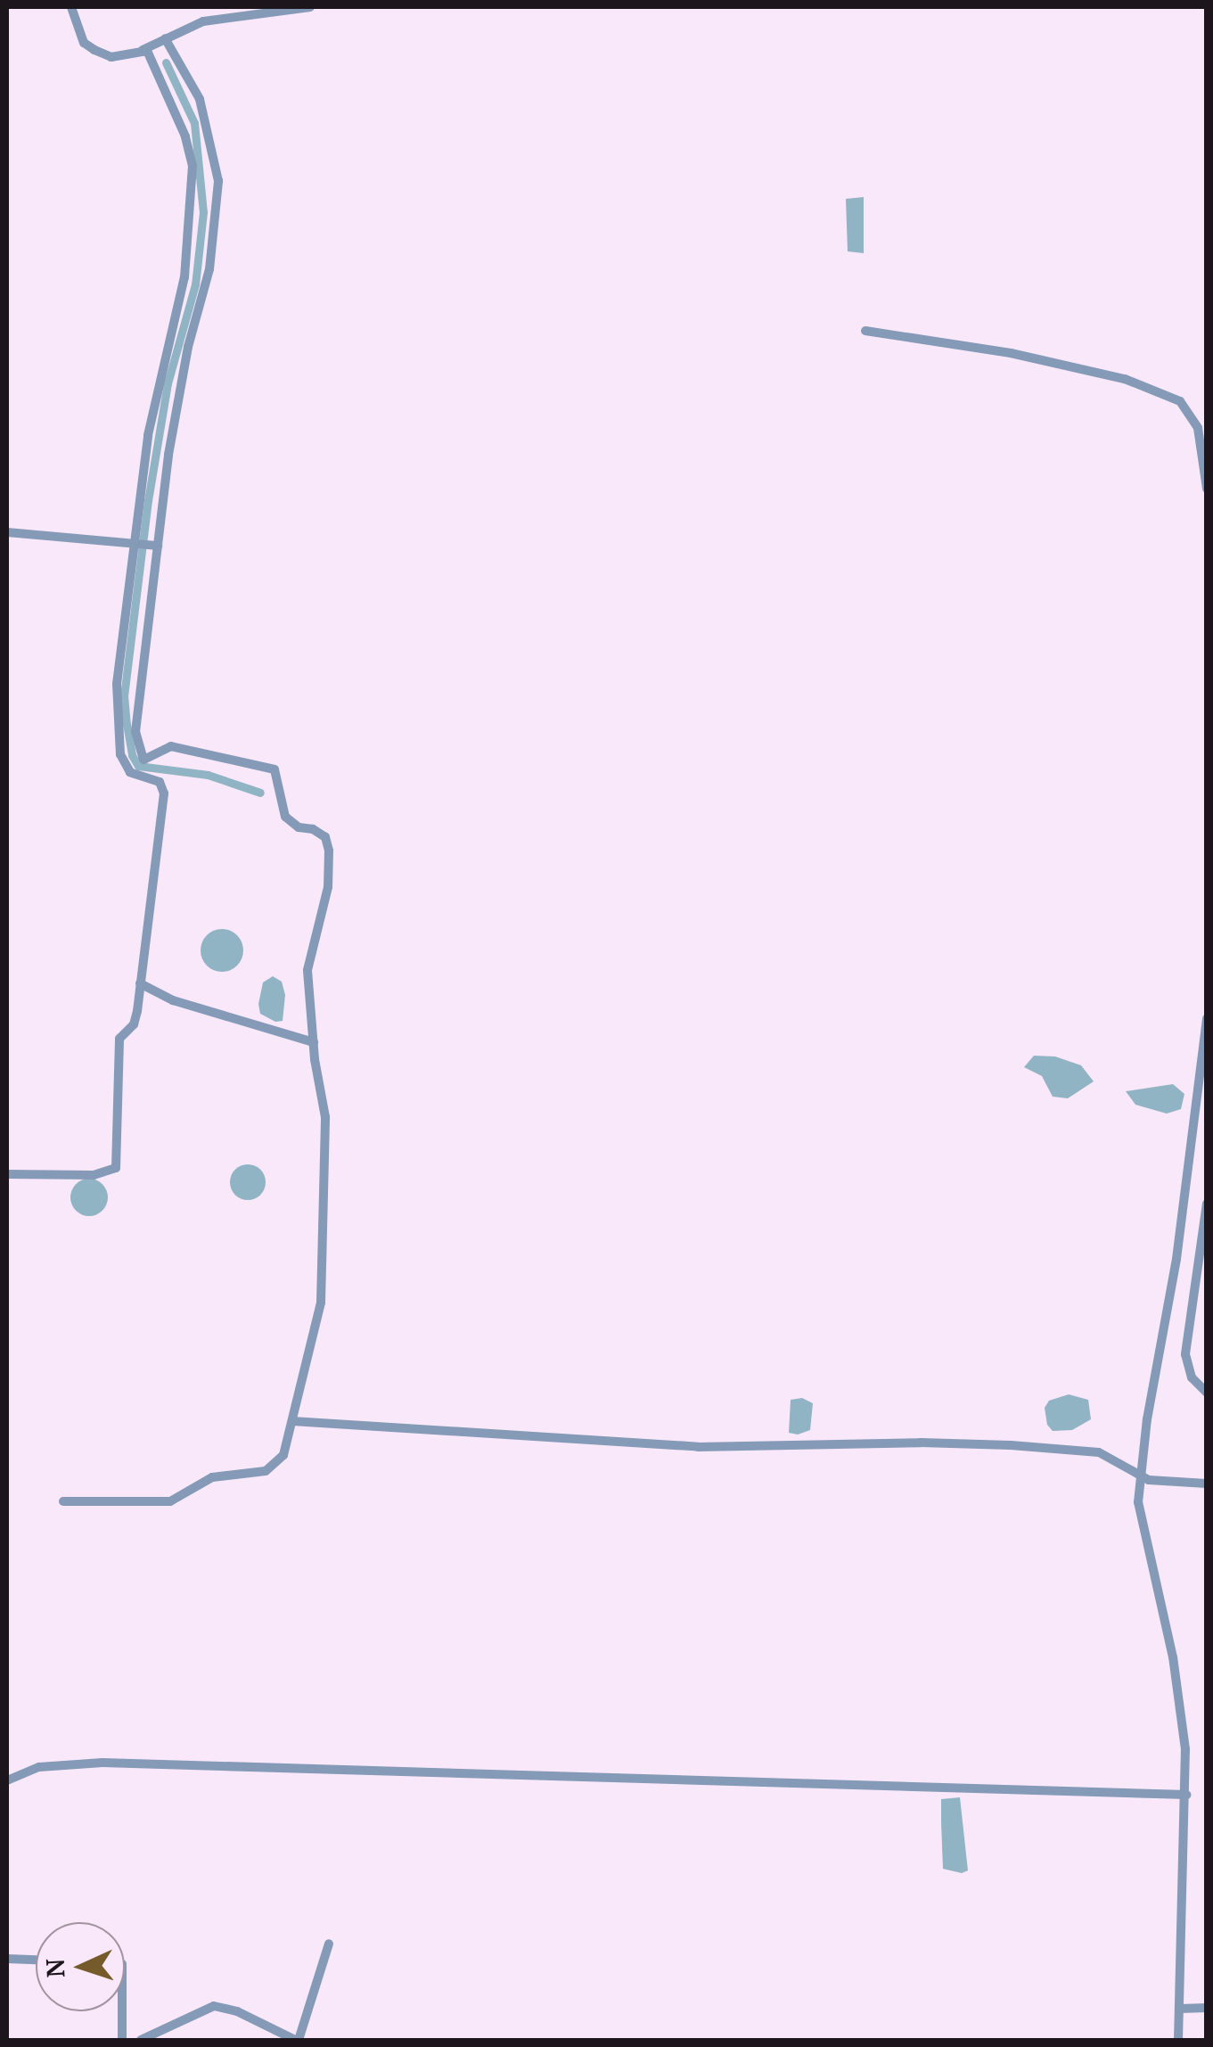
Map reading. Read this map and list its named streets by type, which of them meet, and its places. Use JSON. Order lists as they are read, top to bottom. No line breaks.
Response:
{"north":"left"}
